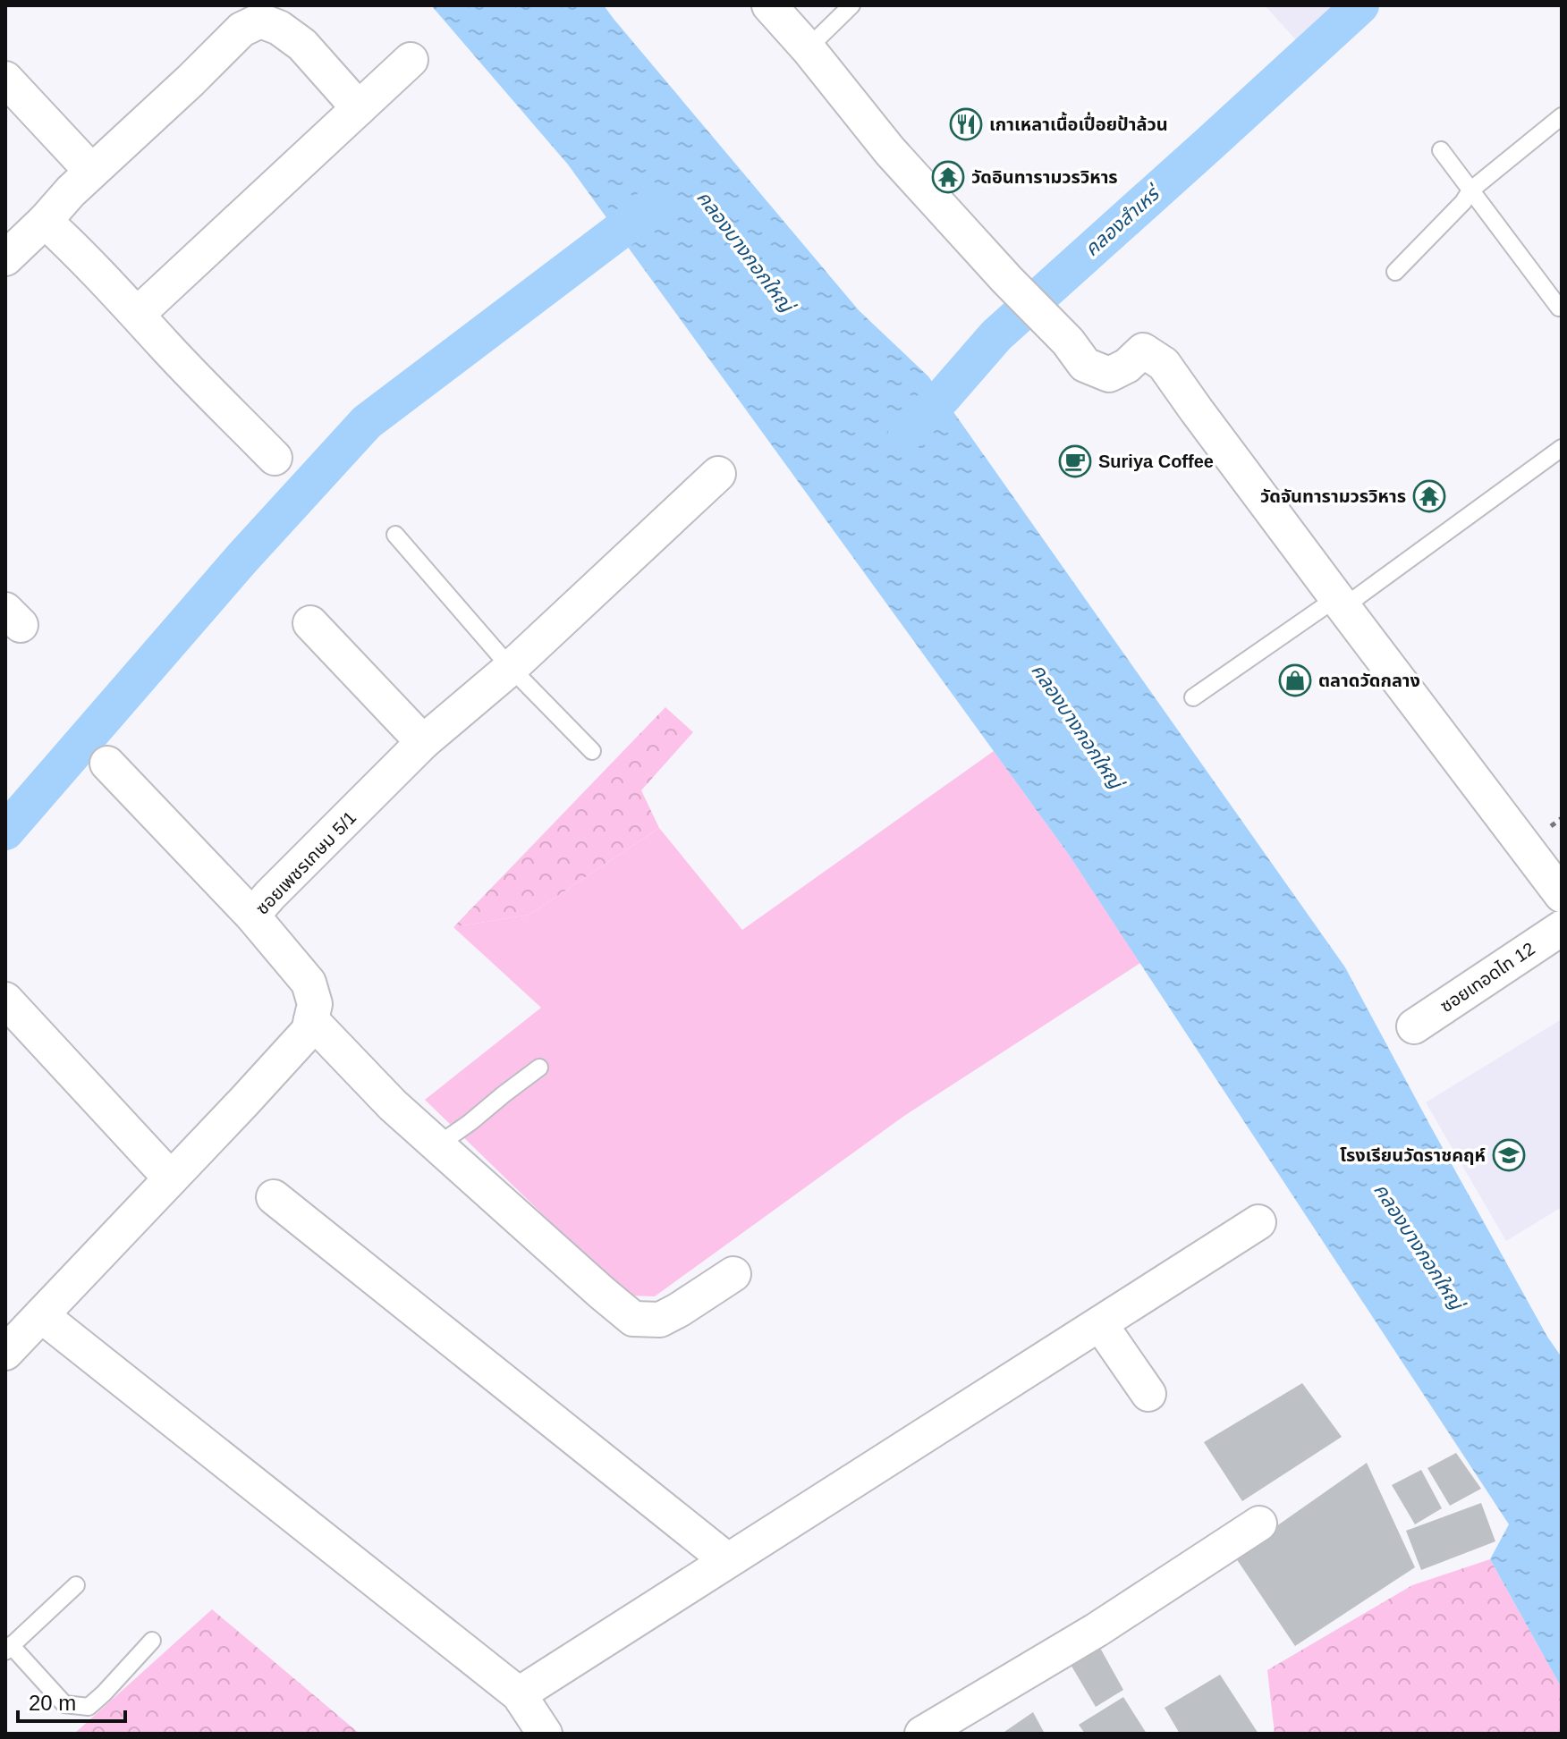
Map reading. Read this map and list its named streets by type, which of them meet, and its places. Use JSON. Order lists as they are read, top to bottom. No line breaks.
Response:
{"streets":{"street":["ซอยเพชรเกษม 5/1","ซอยเทอดไท 12"]},"water":["คลองสำเหร่","คลองบางกอกใหญ่"],"places":{"restaurant":["เกาเหลาเนื้อเปื่อยป้าล้วน"],"temple":["วัดอินทารามวรวิหาร","วัดจันทารามวรวิหาร"],"cafe":["Suriya Coffee"],"shop":["ตลาดวัดกลาง"],"school or university":["โรงเรียนวัดราชคฤห์"]},"scale_bar":"20 m"}
